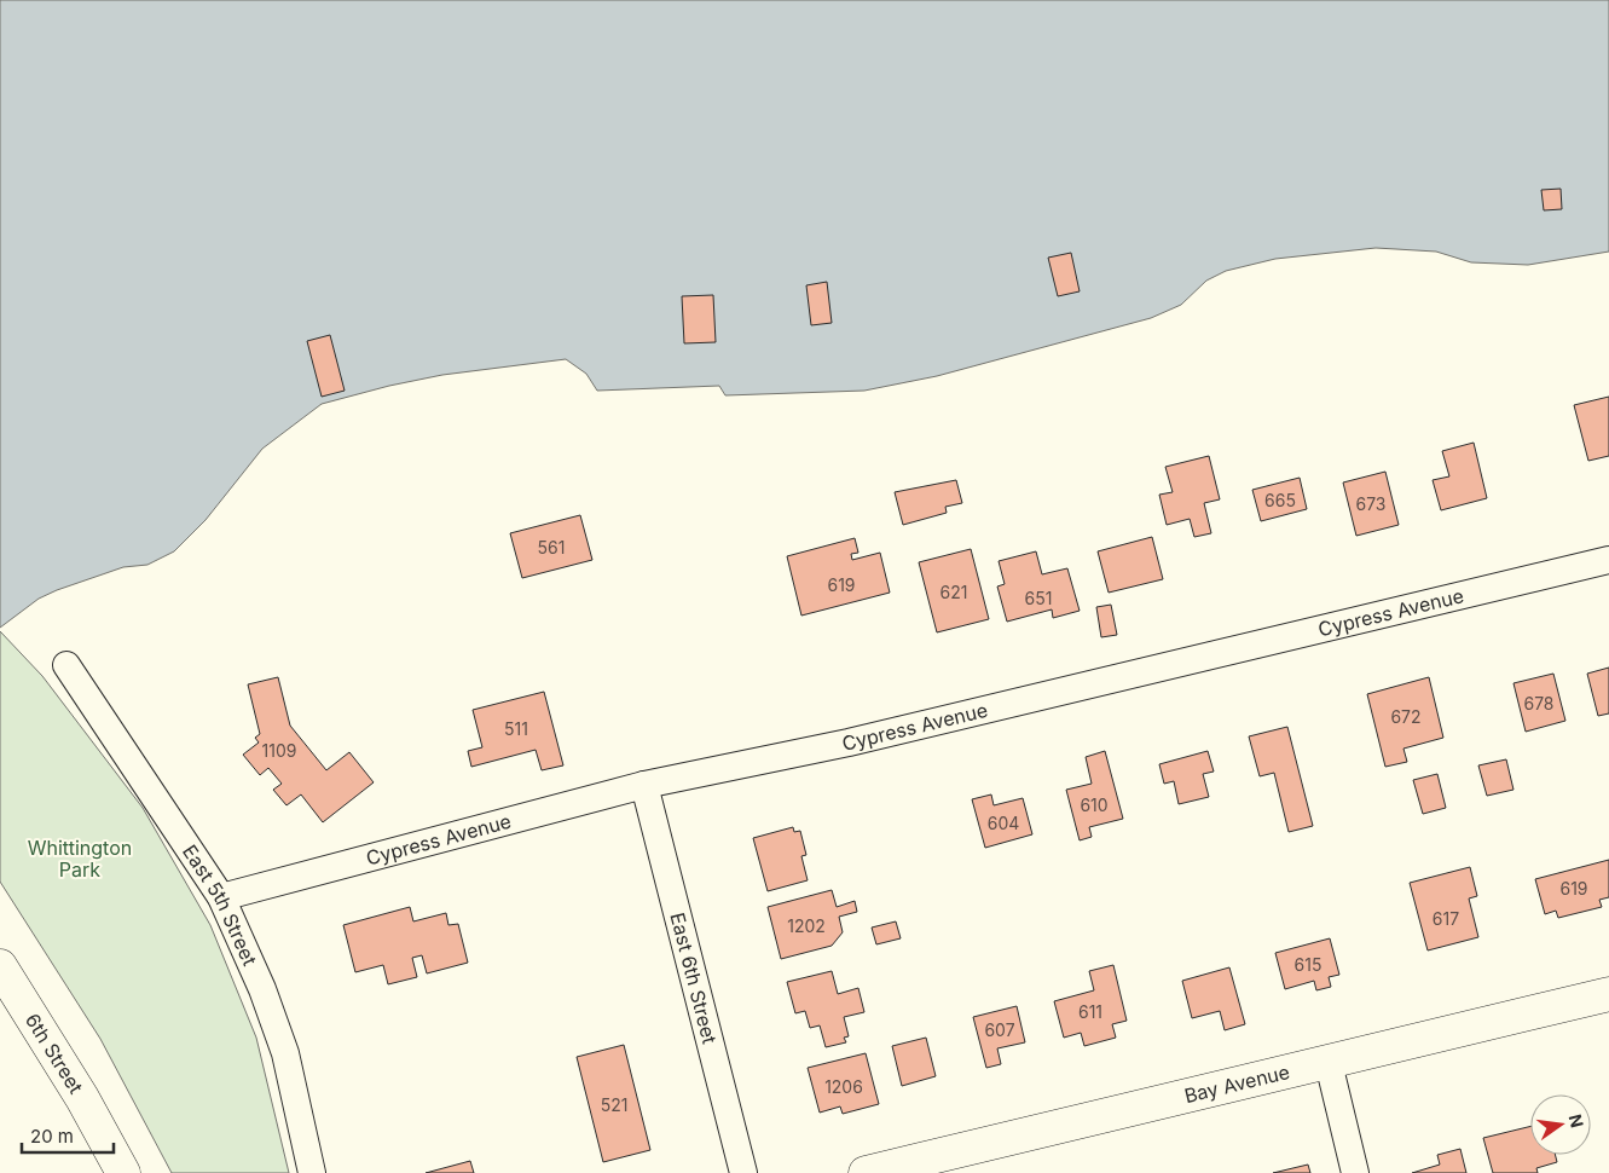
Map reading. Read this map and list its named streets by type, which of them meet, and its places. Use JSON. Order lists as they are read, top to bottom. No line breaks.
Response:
{"streets":{"street":["Cypress Avenue","East 5th Street","East 6th Street","6th Street","Bay Avenue"]},"crossings":[["Cypress Avenue","East 5th Street"],["Cypress Avenue","East 6th Street"]],"parks":["Whittington Park"],"house_numbers":["665","673","561","619","621","651","678","672","511","1109","610","604","619","617","1202","615","611","607","1206","521"],"scale_bar":"20 m","north":"right"}
